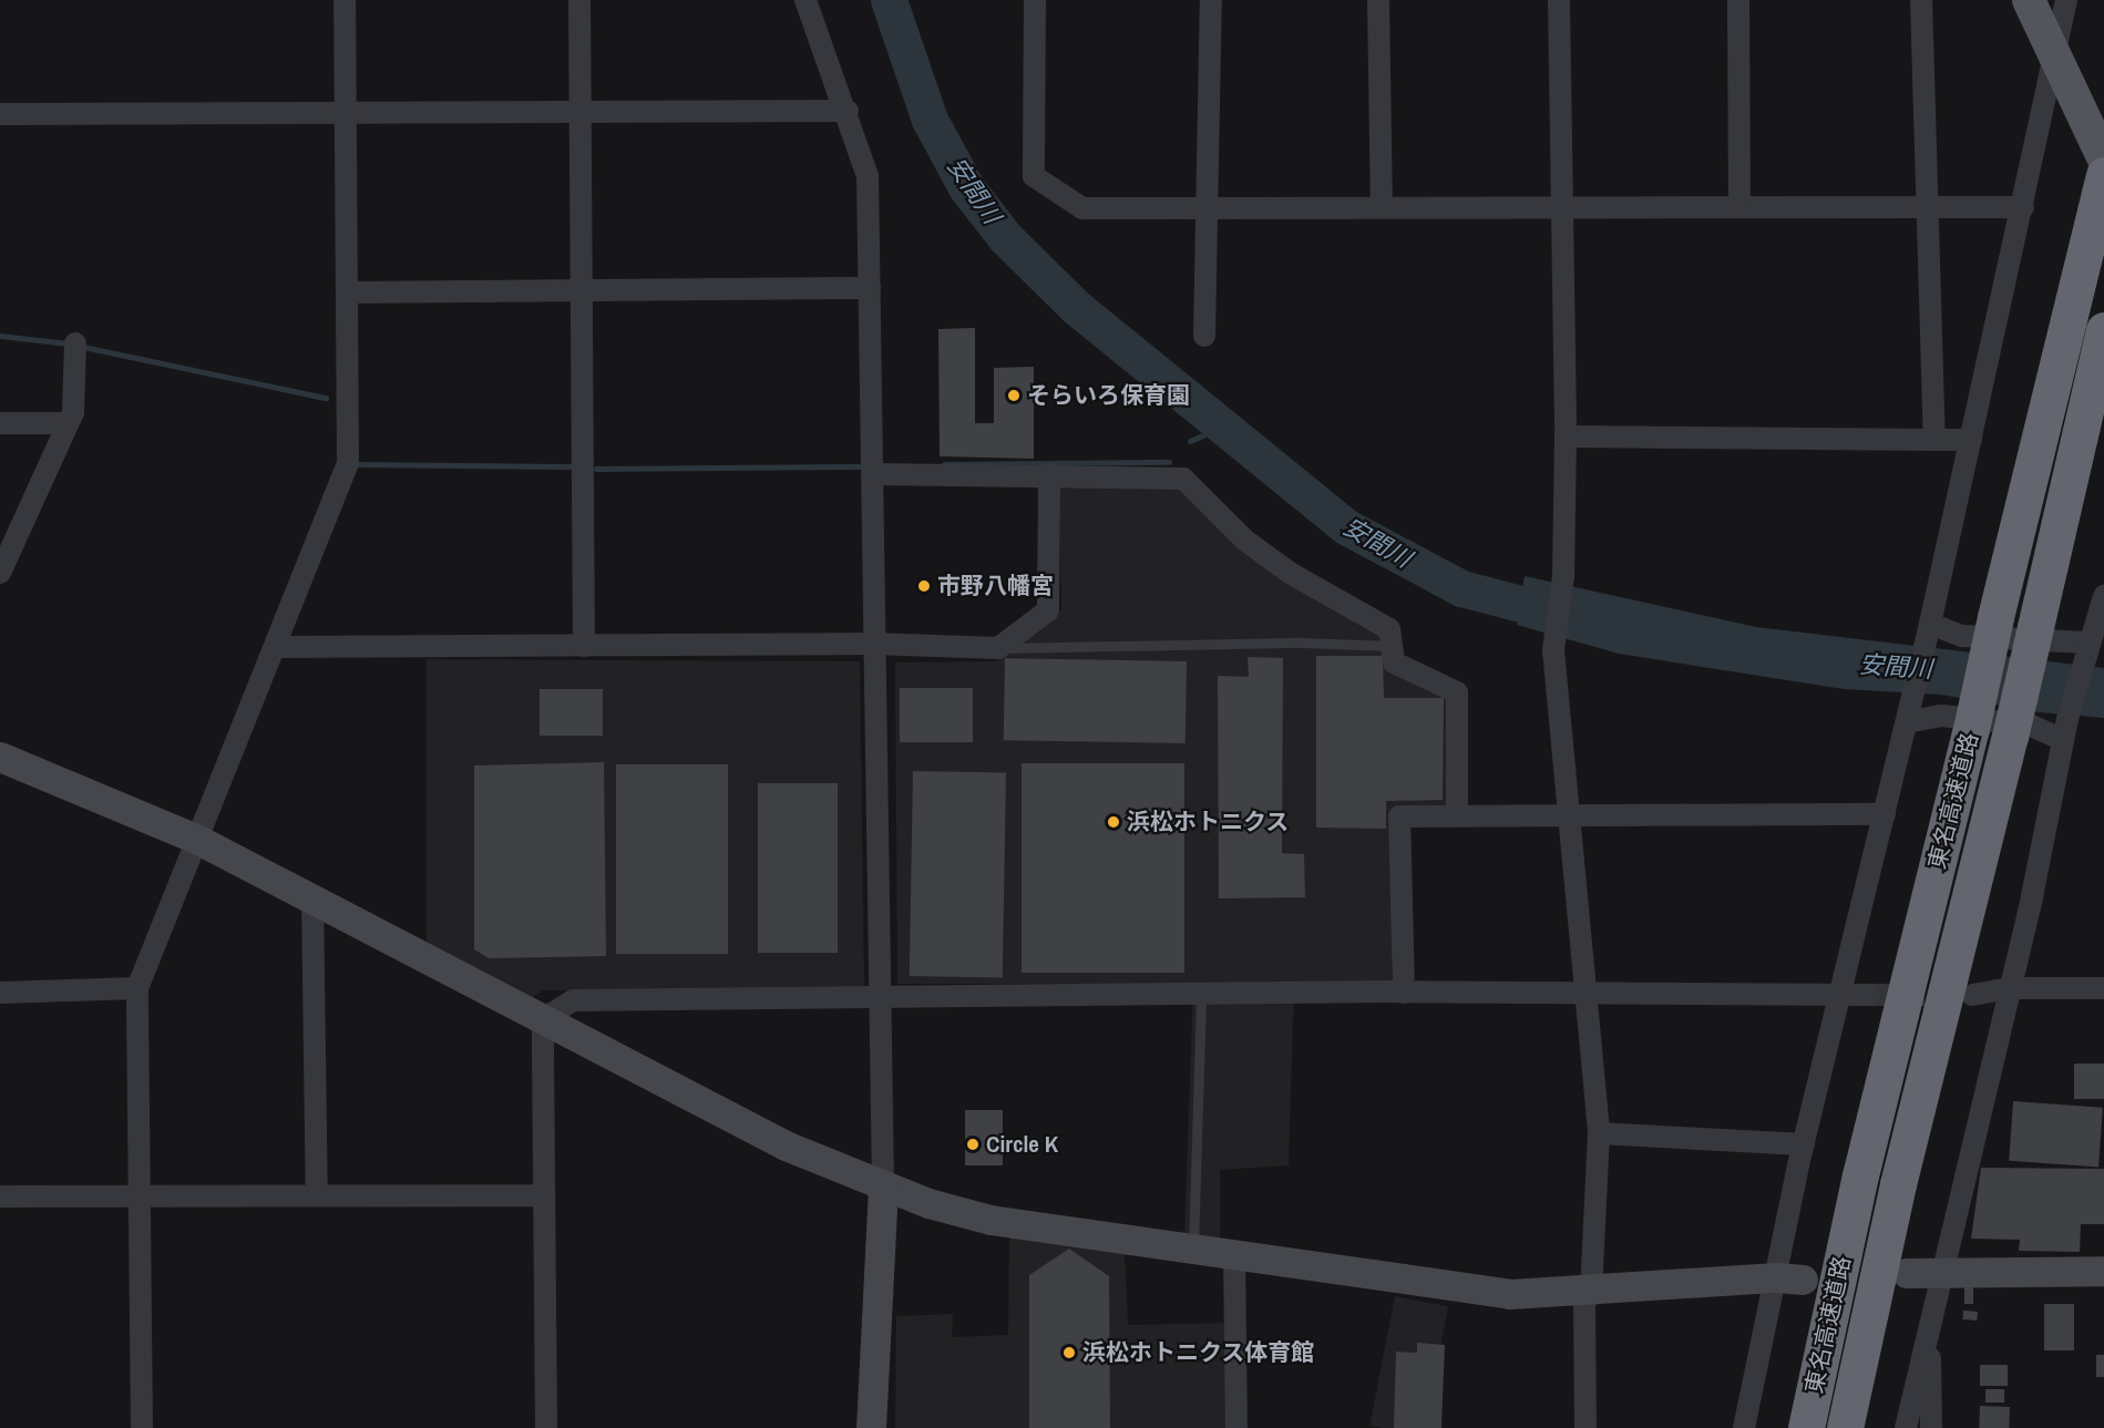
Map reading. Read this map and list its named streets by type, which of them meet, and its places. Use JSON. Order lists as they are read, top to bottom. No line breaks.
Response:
{"streets":{"highway":["東名高速道路"]},"water":["安間川"],"places":["そらいろ保育園","市野八幡宮","浜松ホトニクス","Circle K","浜松ホトニクス体育館"]}
